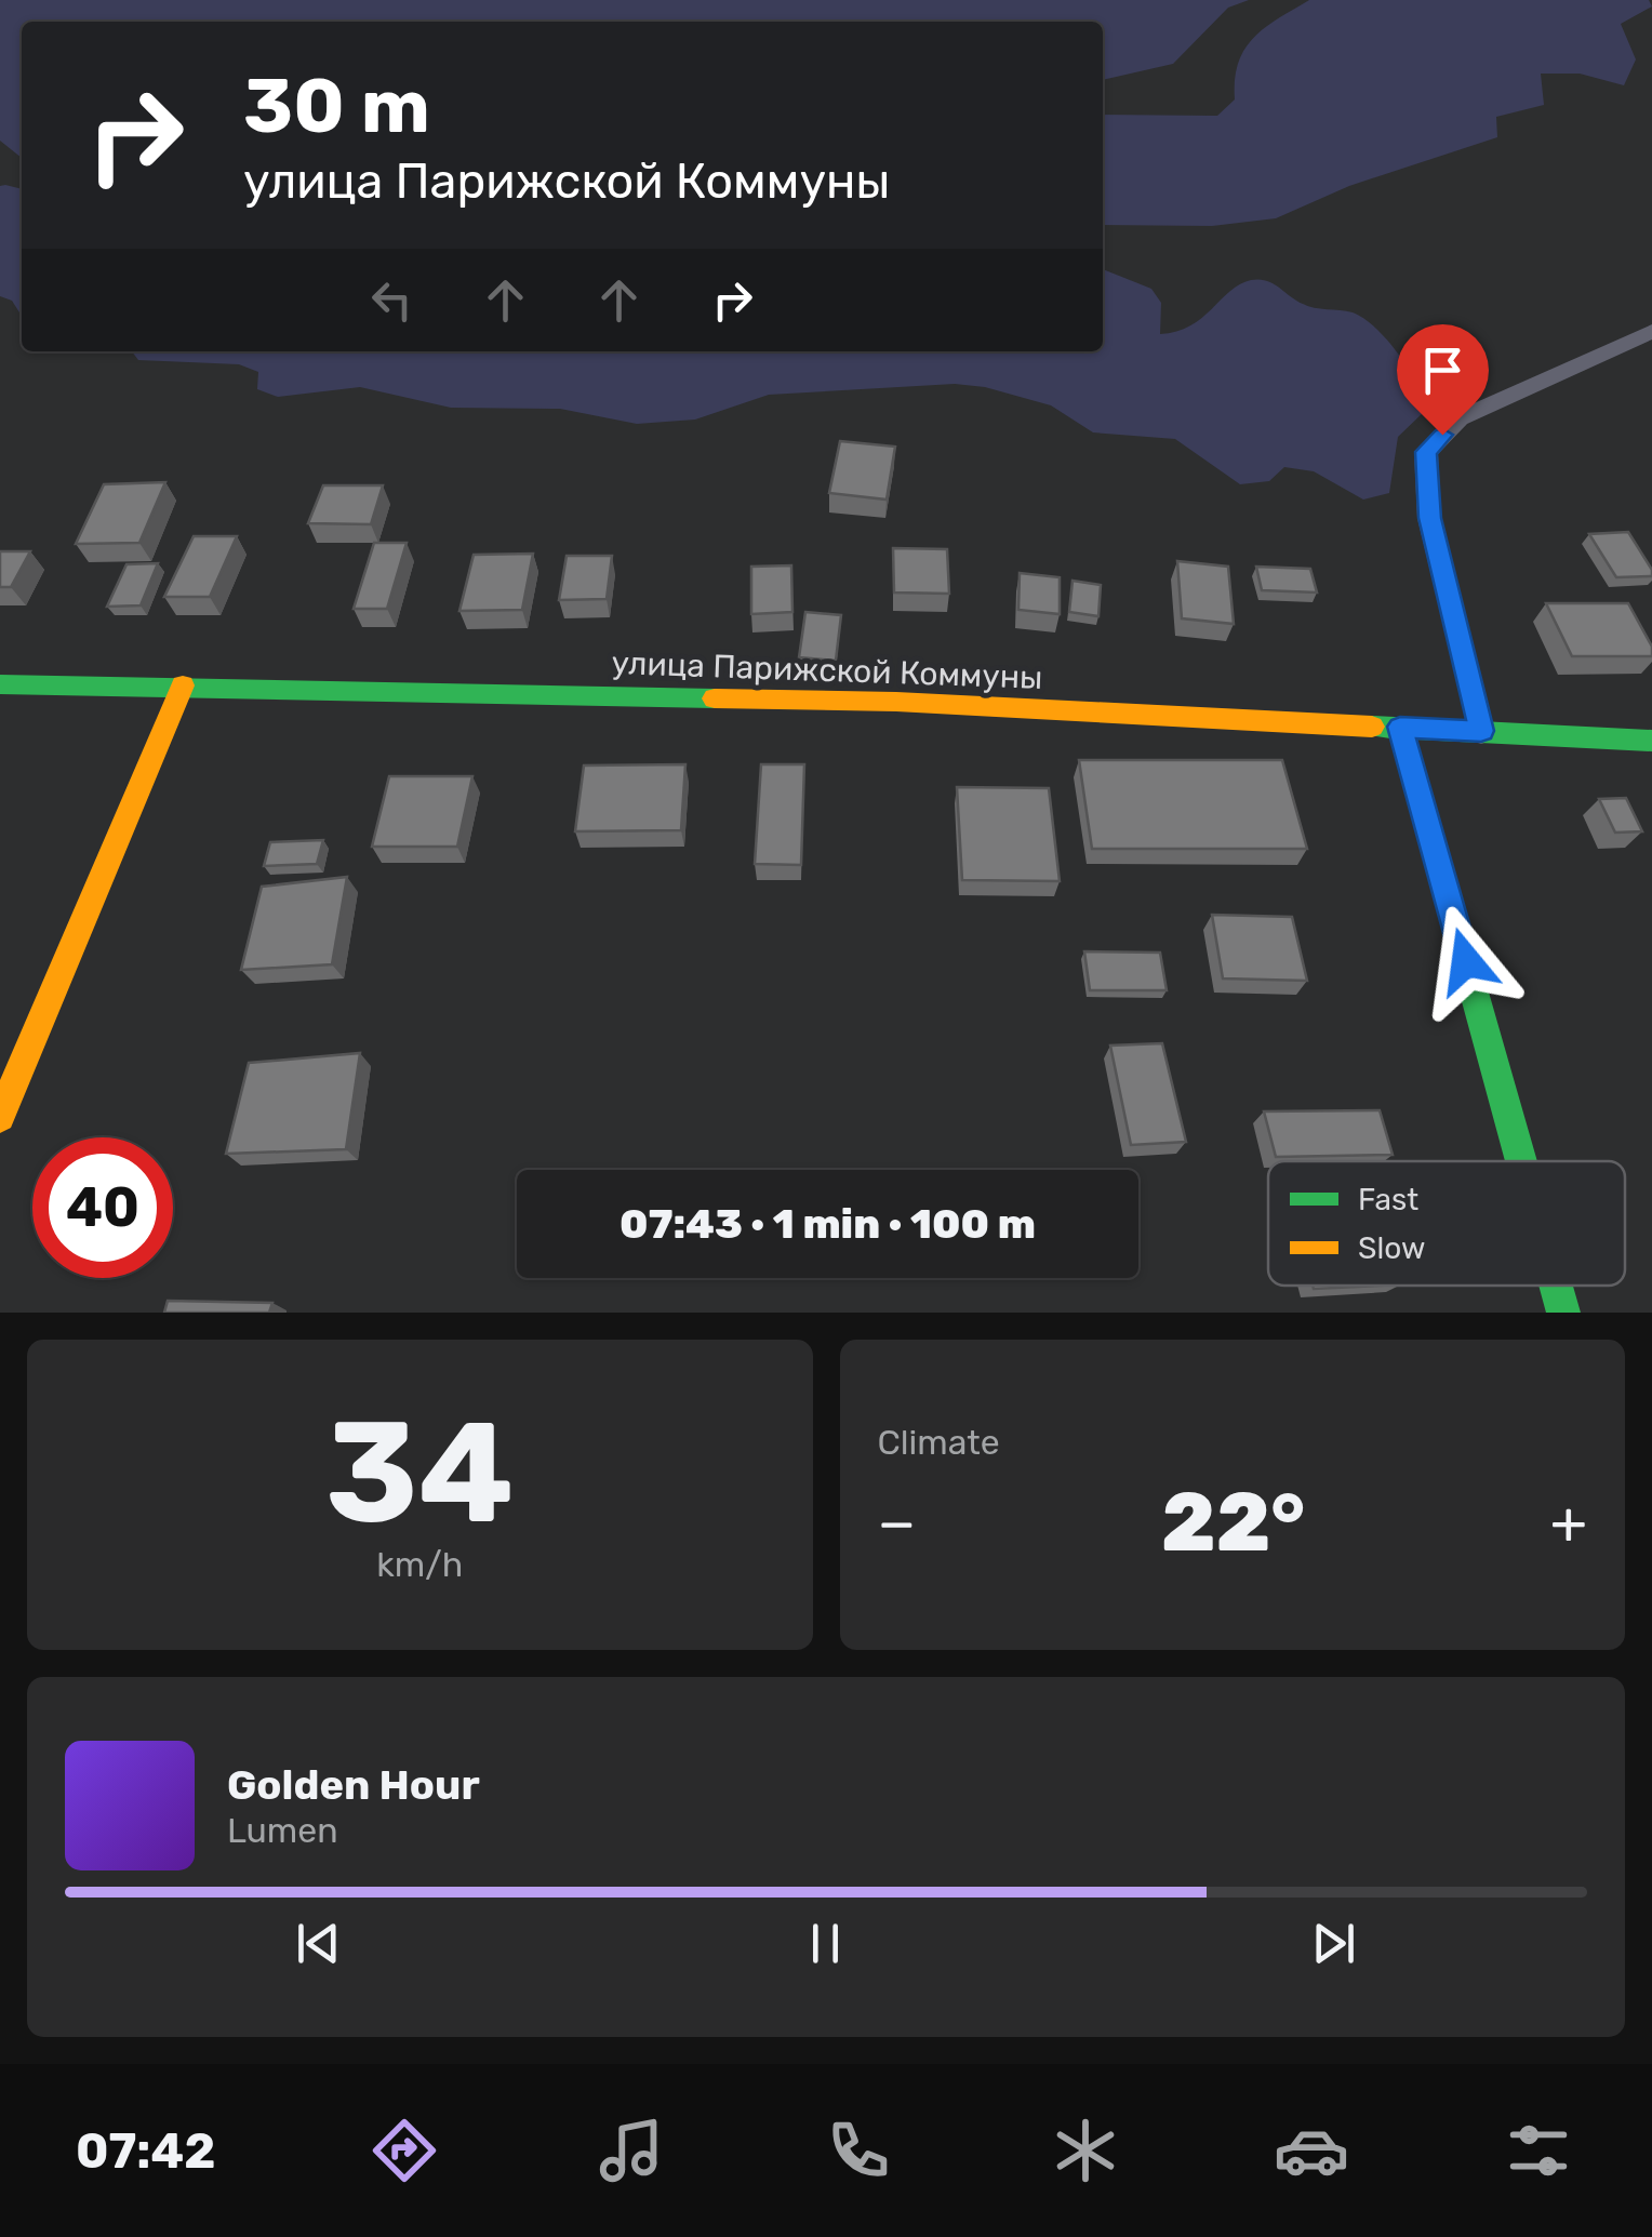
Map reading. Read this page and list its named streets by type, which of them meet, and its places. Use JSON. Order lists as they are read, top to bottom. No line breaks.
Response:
{"streets":{"street":["улица Парижской Коммуны"]},"legend":["Fast","Slow"],"page":{"turn":["30 m","улица Парижской Коммуны"],"limit":"40","trip":"07:43 · 1 min · 100 m","tile":[["34","km/h"],"Climate"],"heat":["−","22°","+"],"song":["Golden Hour","Lumen"],"tabs":"07:42"}}
